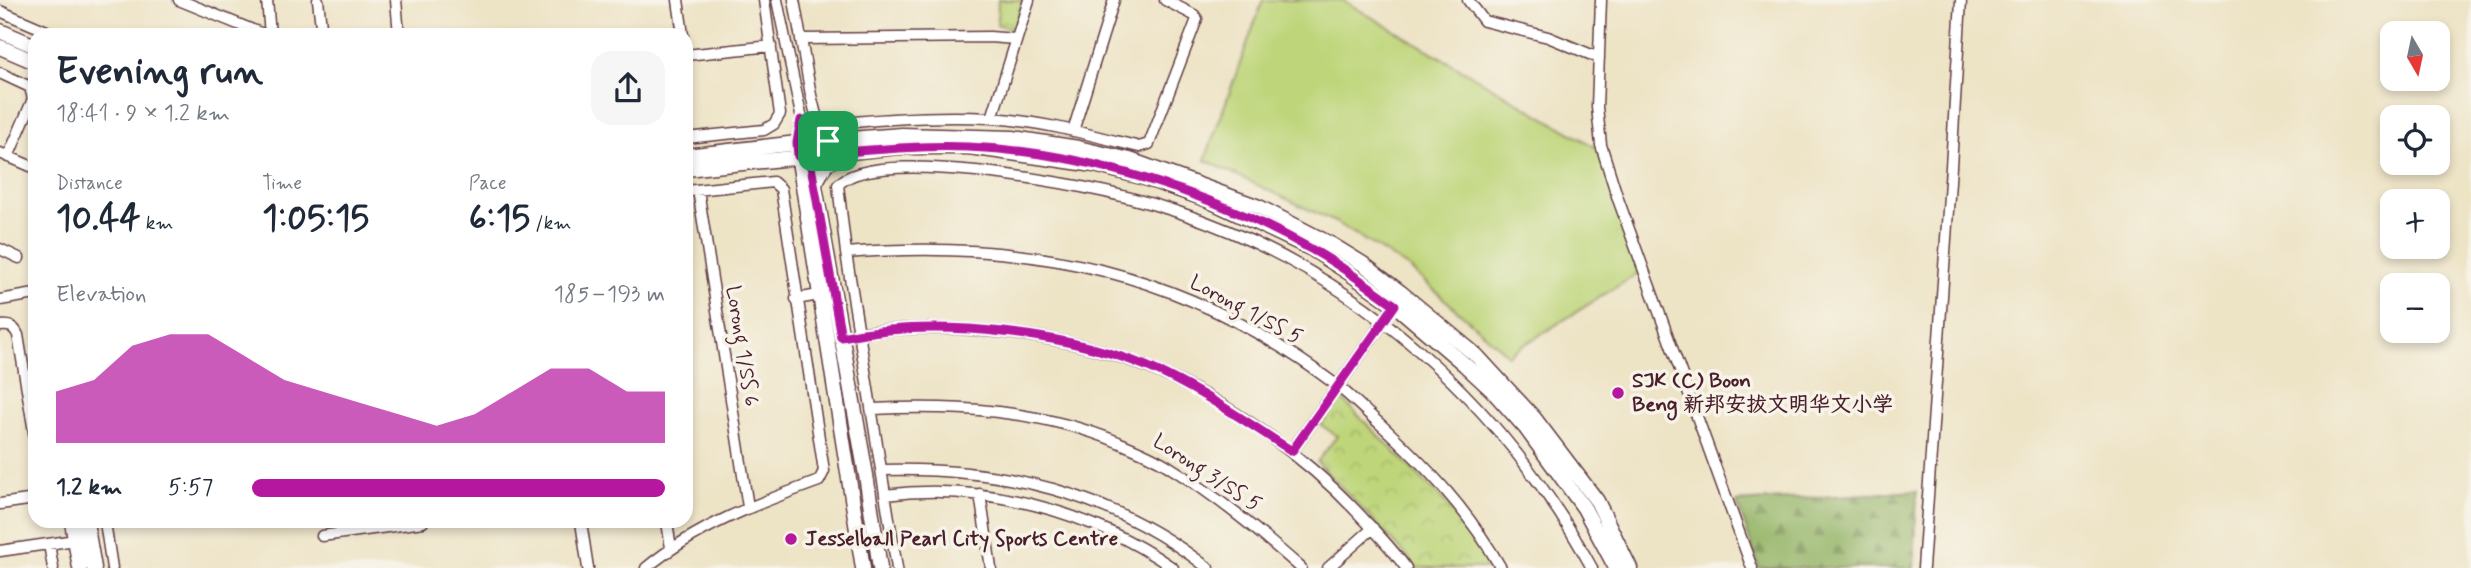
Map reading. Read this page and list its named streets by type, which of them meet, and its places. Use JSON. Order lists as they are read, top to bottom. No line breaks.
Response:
{"streets":{"street":["Lorong 1/SS 5","Lorong 1/SS 6","Lorong 3/SS 5"]},"places":["SJK (C) Boon Beng 新邦安拔文明华文小学","Jesselball Pearl City Sports Centre"],"north":"bottom","page":{"map_buttons":["+","−"],"heading":["Evening run","18:41 · 9 × 1.2 km"],"stats":[["Distance","10.44 km"],["Time","1:05:15"],["Pace","6:15 /km"]],"chart":["Elevation","185–193 m"],"list":[{"name":"1.2 km","note":"5:57"}]}}
